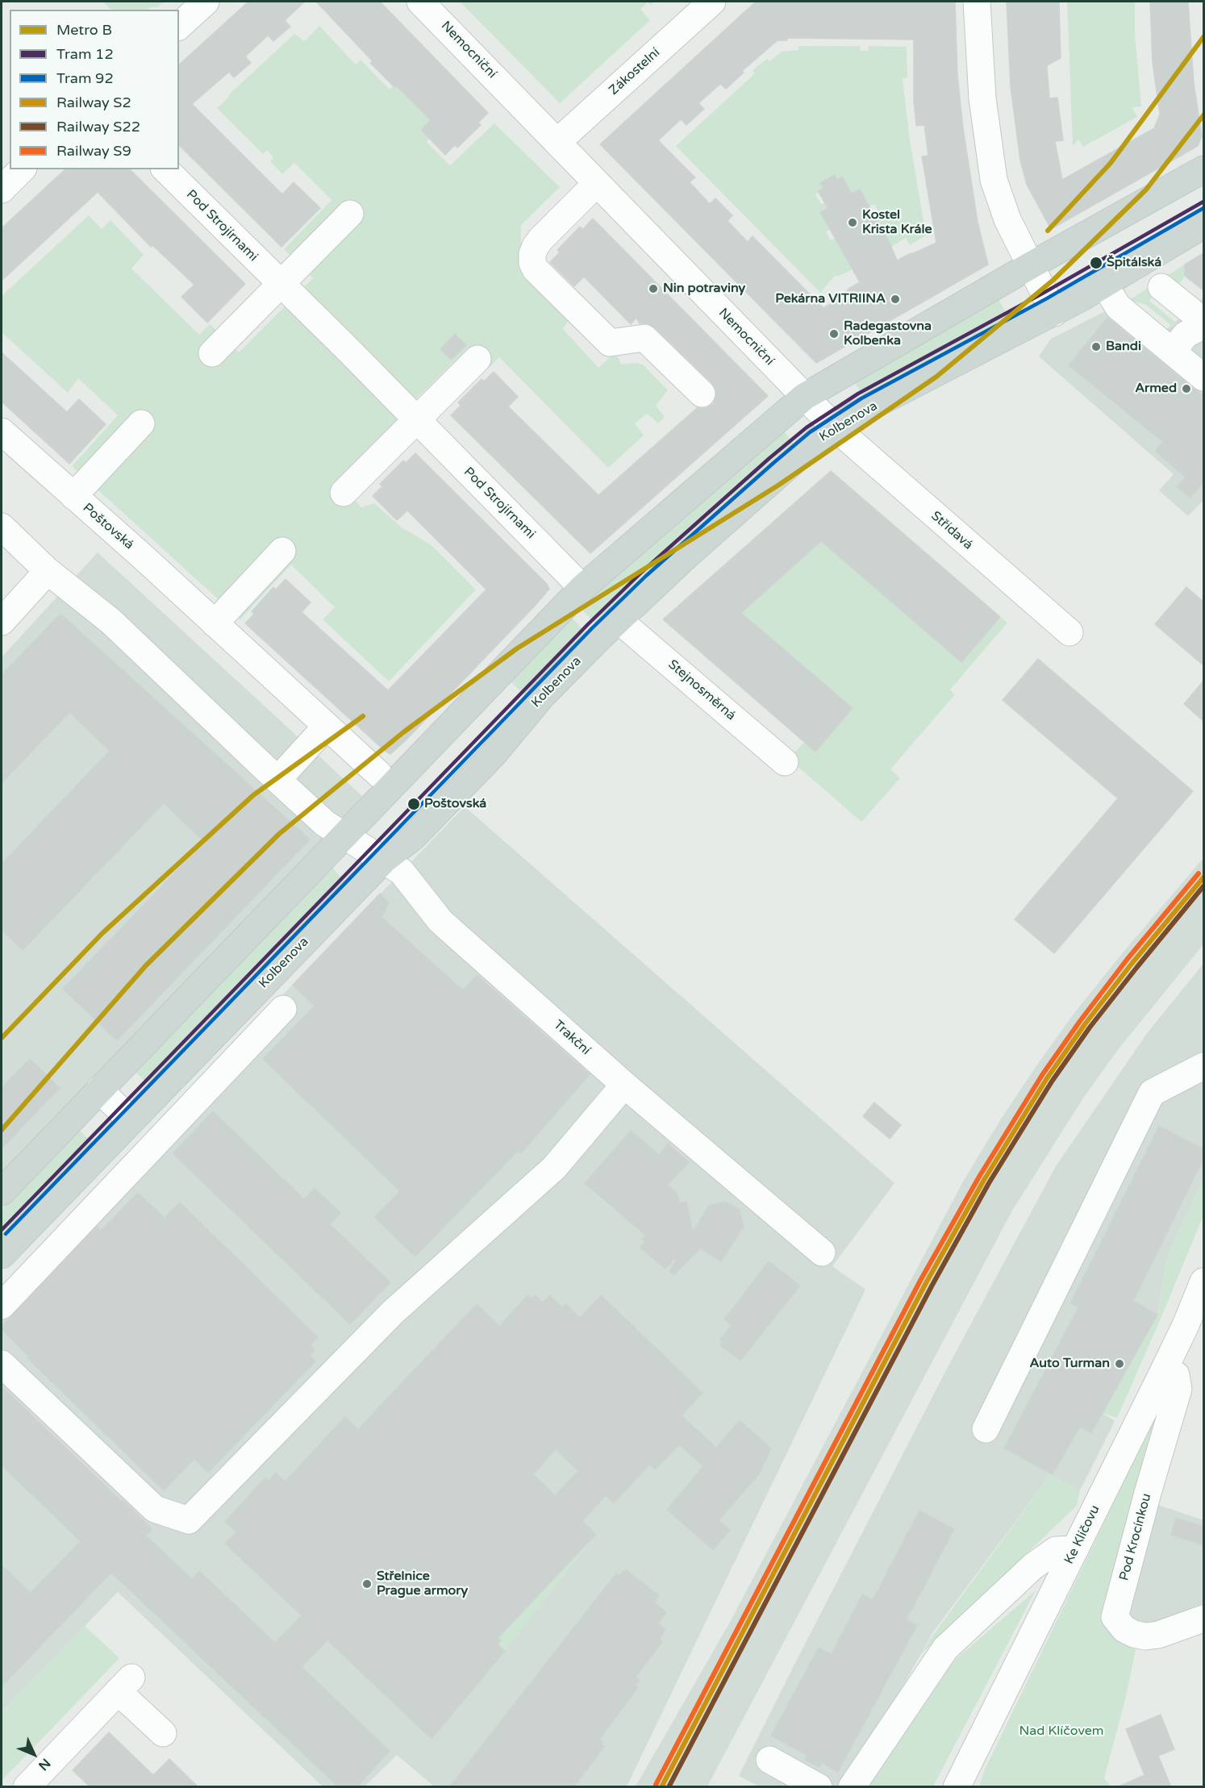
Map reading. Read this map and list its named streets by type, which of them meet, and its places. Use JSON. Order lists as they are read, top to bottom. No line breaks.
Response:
{"streets":{"main road":["Kolbenova"],"street":["Nemocniční","Zákostelní","Pod Strojírnami","Poštovská","Střídavá","Stejnosměrná","Trakční","Ke Klíčovu","Pod Krocínkou"]},"crossings":[["Nemocniční","Zákostelní"],["Nemocniční","Kolbenova"],["Nemocniční","Střídavá"],["Kolbenova","Střídavá"],["Kolbenova","Stejnosměrná"],["Kolbenova","Trakční"],["Ke Klíčovu","Pod Krocínkou"]],"parks":["Nad Klíčovem"],"places":["Kostel Krista Krále","Špitálská","Nin potraviny","Pekárna VITRIINA","Radegastovna Kolbenka","Bandi","Armed","Poštovská","Auto Turman","Střelnice Prague armory"],"lines":["metro line B","tram line 12","tram line 92","rail line S9","rail line S2","rail line S22"],"legend":["Metro B","Tram 12","Tram 92","Railway S2","Railway S22","Railway S9"],"north":"bottom right"}
